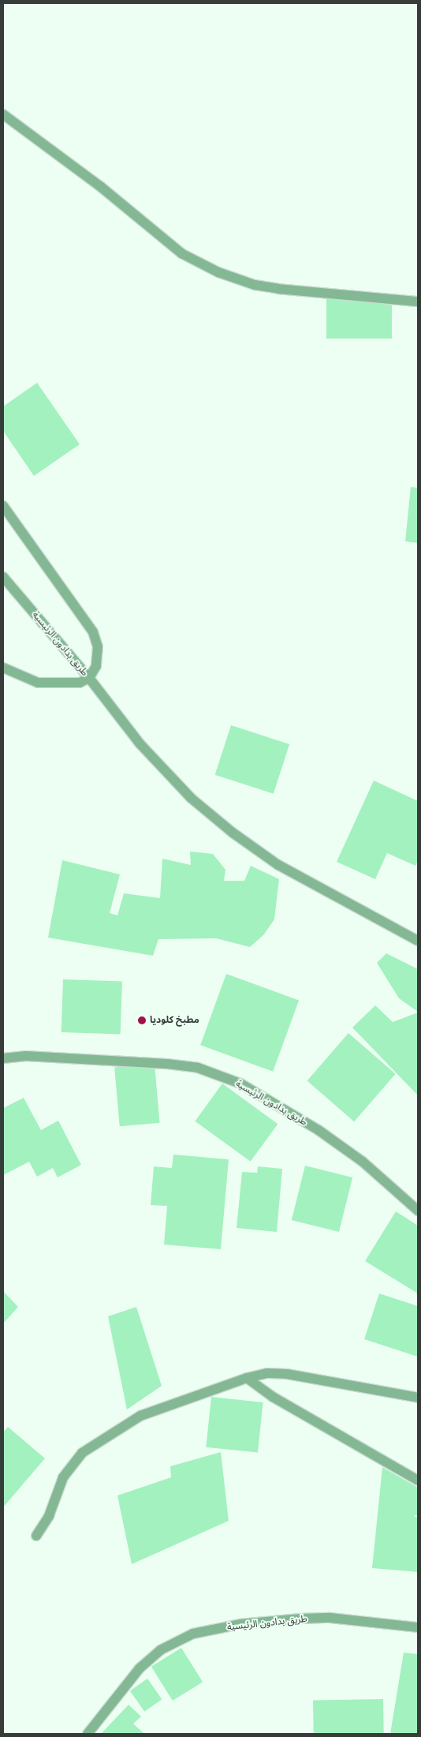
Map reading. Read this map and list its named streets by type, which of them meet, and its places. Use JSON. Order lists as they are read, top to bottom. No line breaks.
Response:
{"streets":{"street":["طريق بدادون الرئيسية"]},"places":["مطبخ كلوديا"]}
